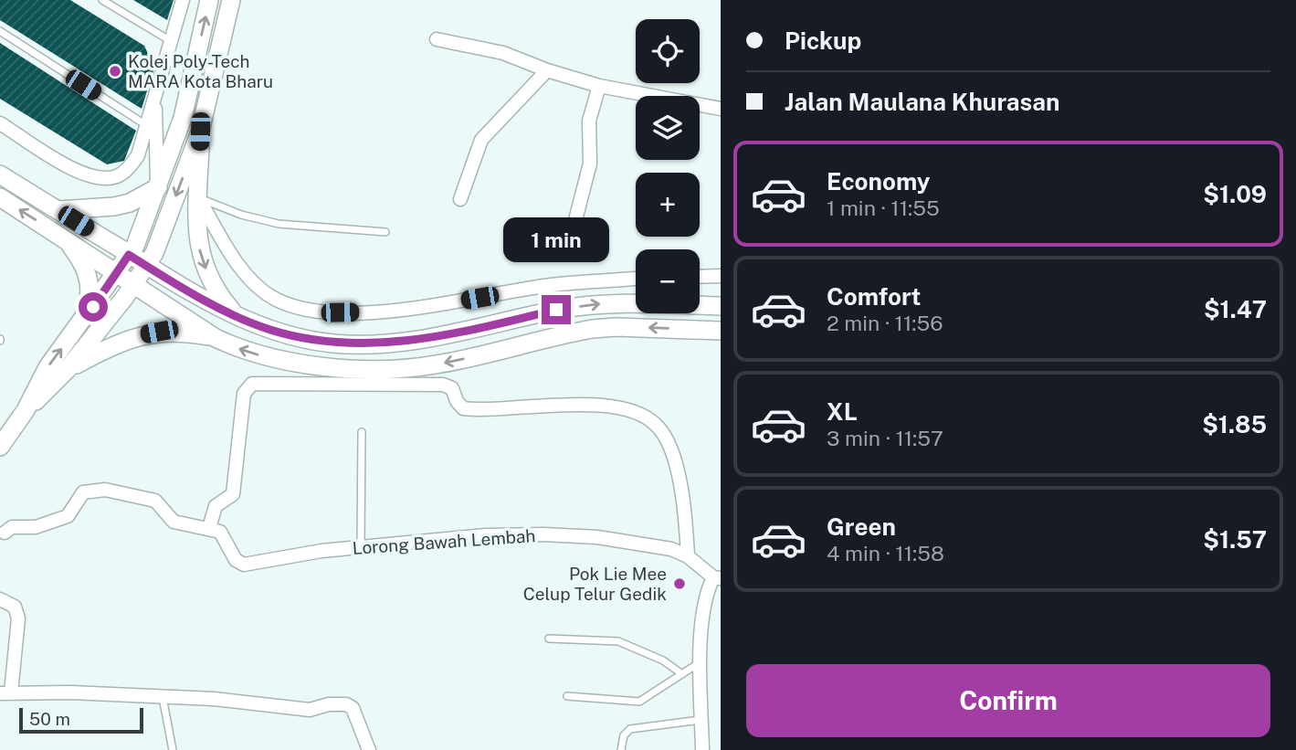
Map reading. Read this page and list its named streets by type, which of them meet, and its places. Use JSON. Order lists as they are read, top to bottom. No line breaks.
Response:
{"streets":{"street":["Lorong Bawah Lembah"]},"places":["Kolej Poly-Tech MARA Kota Bharu","Pok Lie Mee Celup Telur Gedik"],"scale_bar":"50 m","page":{"banner":["Pickup","Jalan Maulana Khurasan"],"map_buttons":["+","−"],"list":[{"name":"Economy","note":"1 min · 11:55","value":"$1.09"},{"name":"Comfort","note":"2 min · 11:56","value":"$1.47"},{"name":"XL","note":"3 min · 11:57","value":"$1.85"},{"name":"Green","note":"4 min · 11:58","value":"$1.57"}],"bubble":"1 min","buttons":"Confirm","scale":"50 m"}}
